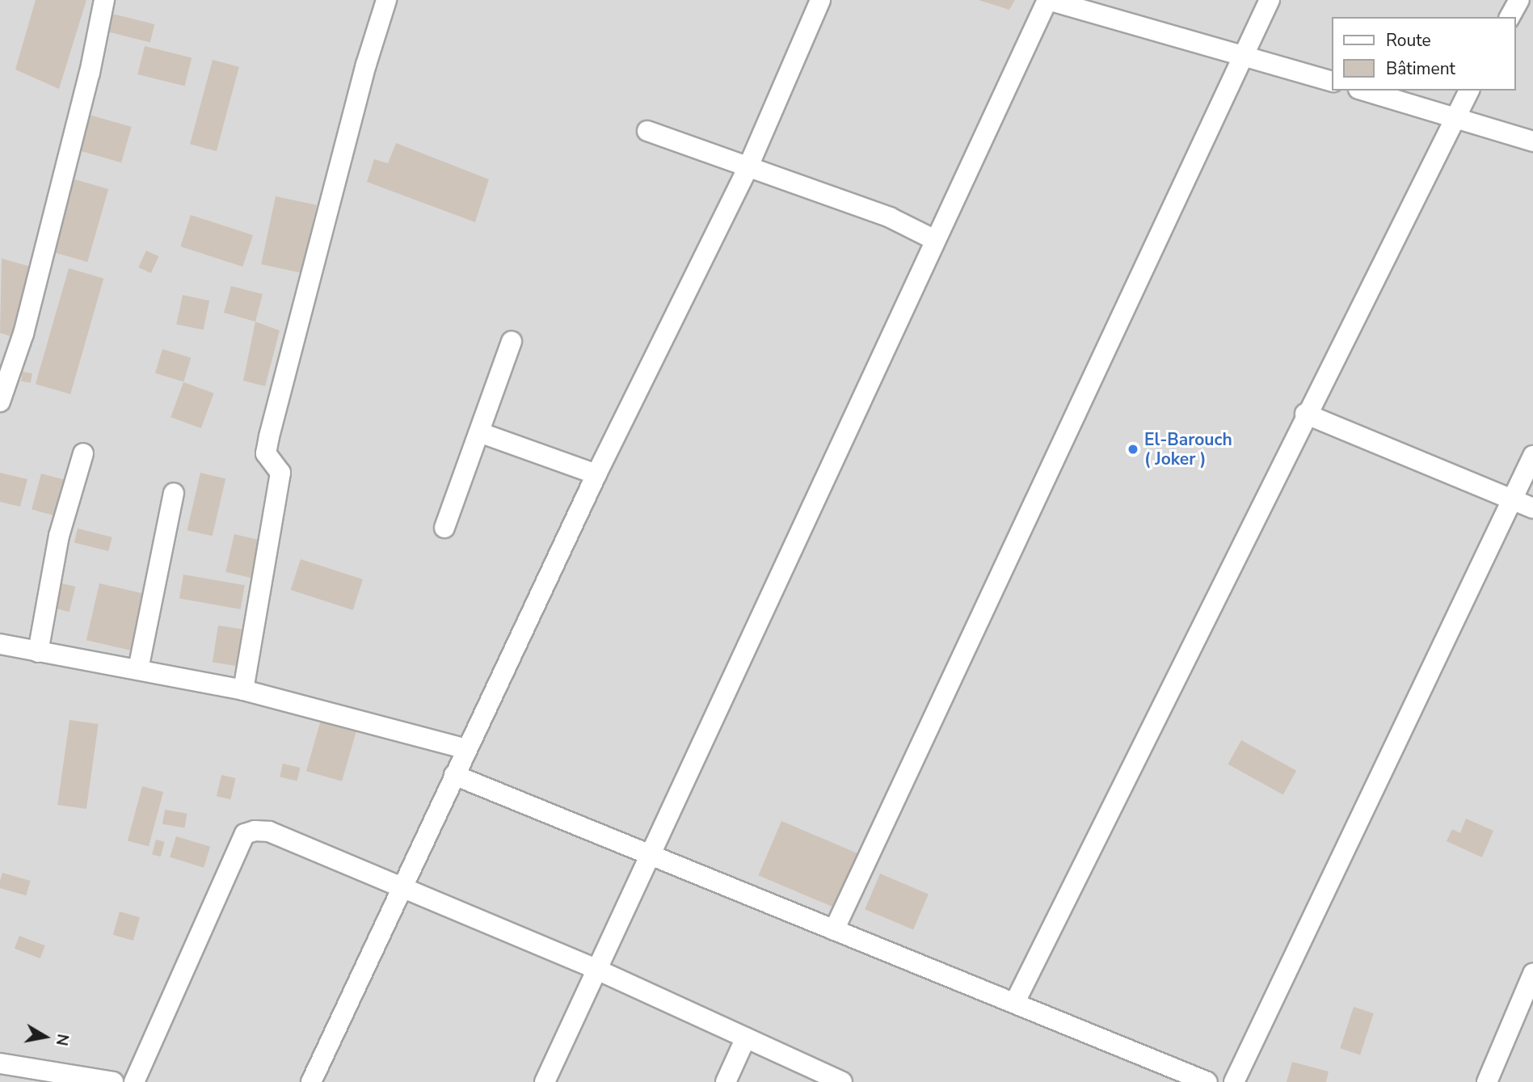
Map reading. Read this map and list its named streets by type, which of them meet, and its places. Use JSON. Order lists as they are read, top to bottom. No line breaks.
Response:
{"places":["El-Barouch ( Joker )"],"legend":["Route","Bâtiment"],"north":"right"}
